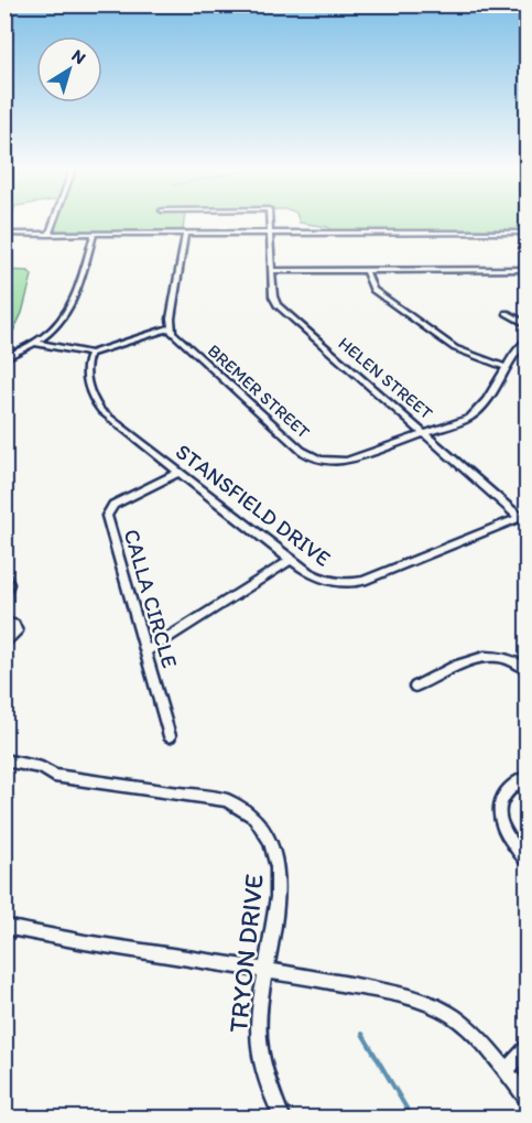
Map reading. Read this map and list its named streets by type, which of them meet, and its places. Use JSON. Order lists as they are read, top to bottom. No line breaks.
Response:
{"streets":{"street":["HELEN STREET","BREMER STREET","STANSFIELD DRIVE","CALLA CIRCLE","TRYON DRIVE"]},"crossings":[["HELEN STREET","BREMER STREET"],["HELEN STREET","STANSFIELD DRIVE"],["STANSFIELD DRIVE","CALLA CIRCLE"]],"north":"top right"}
